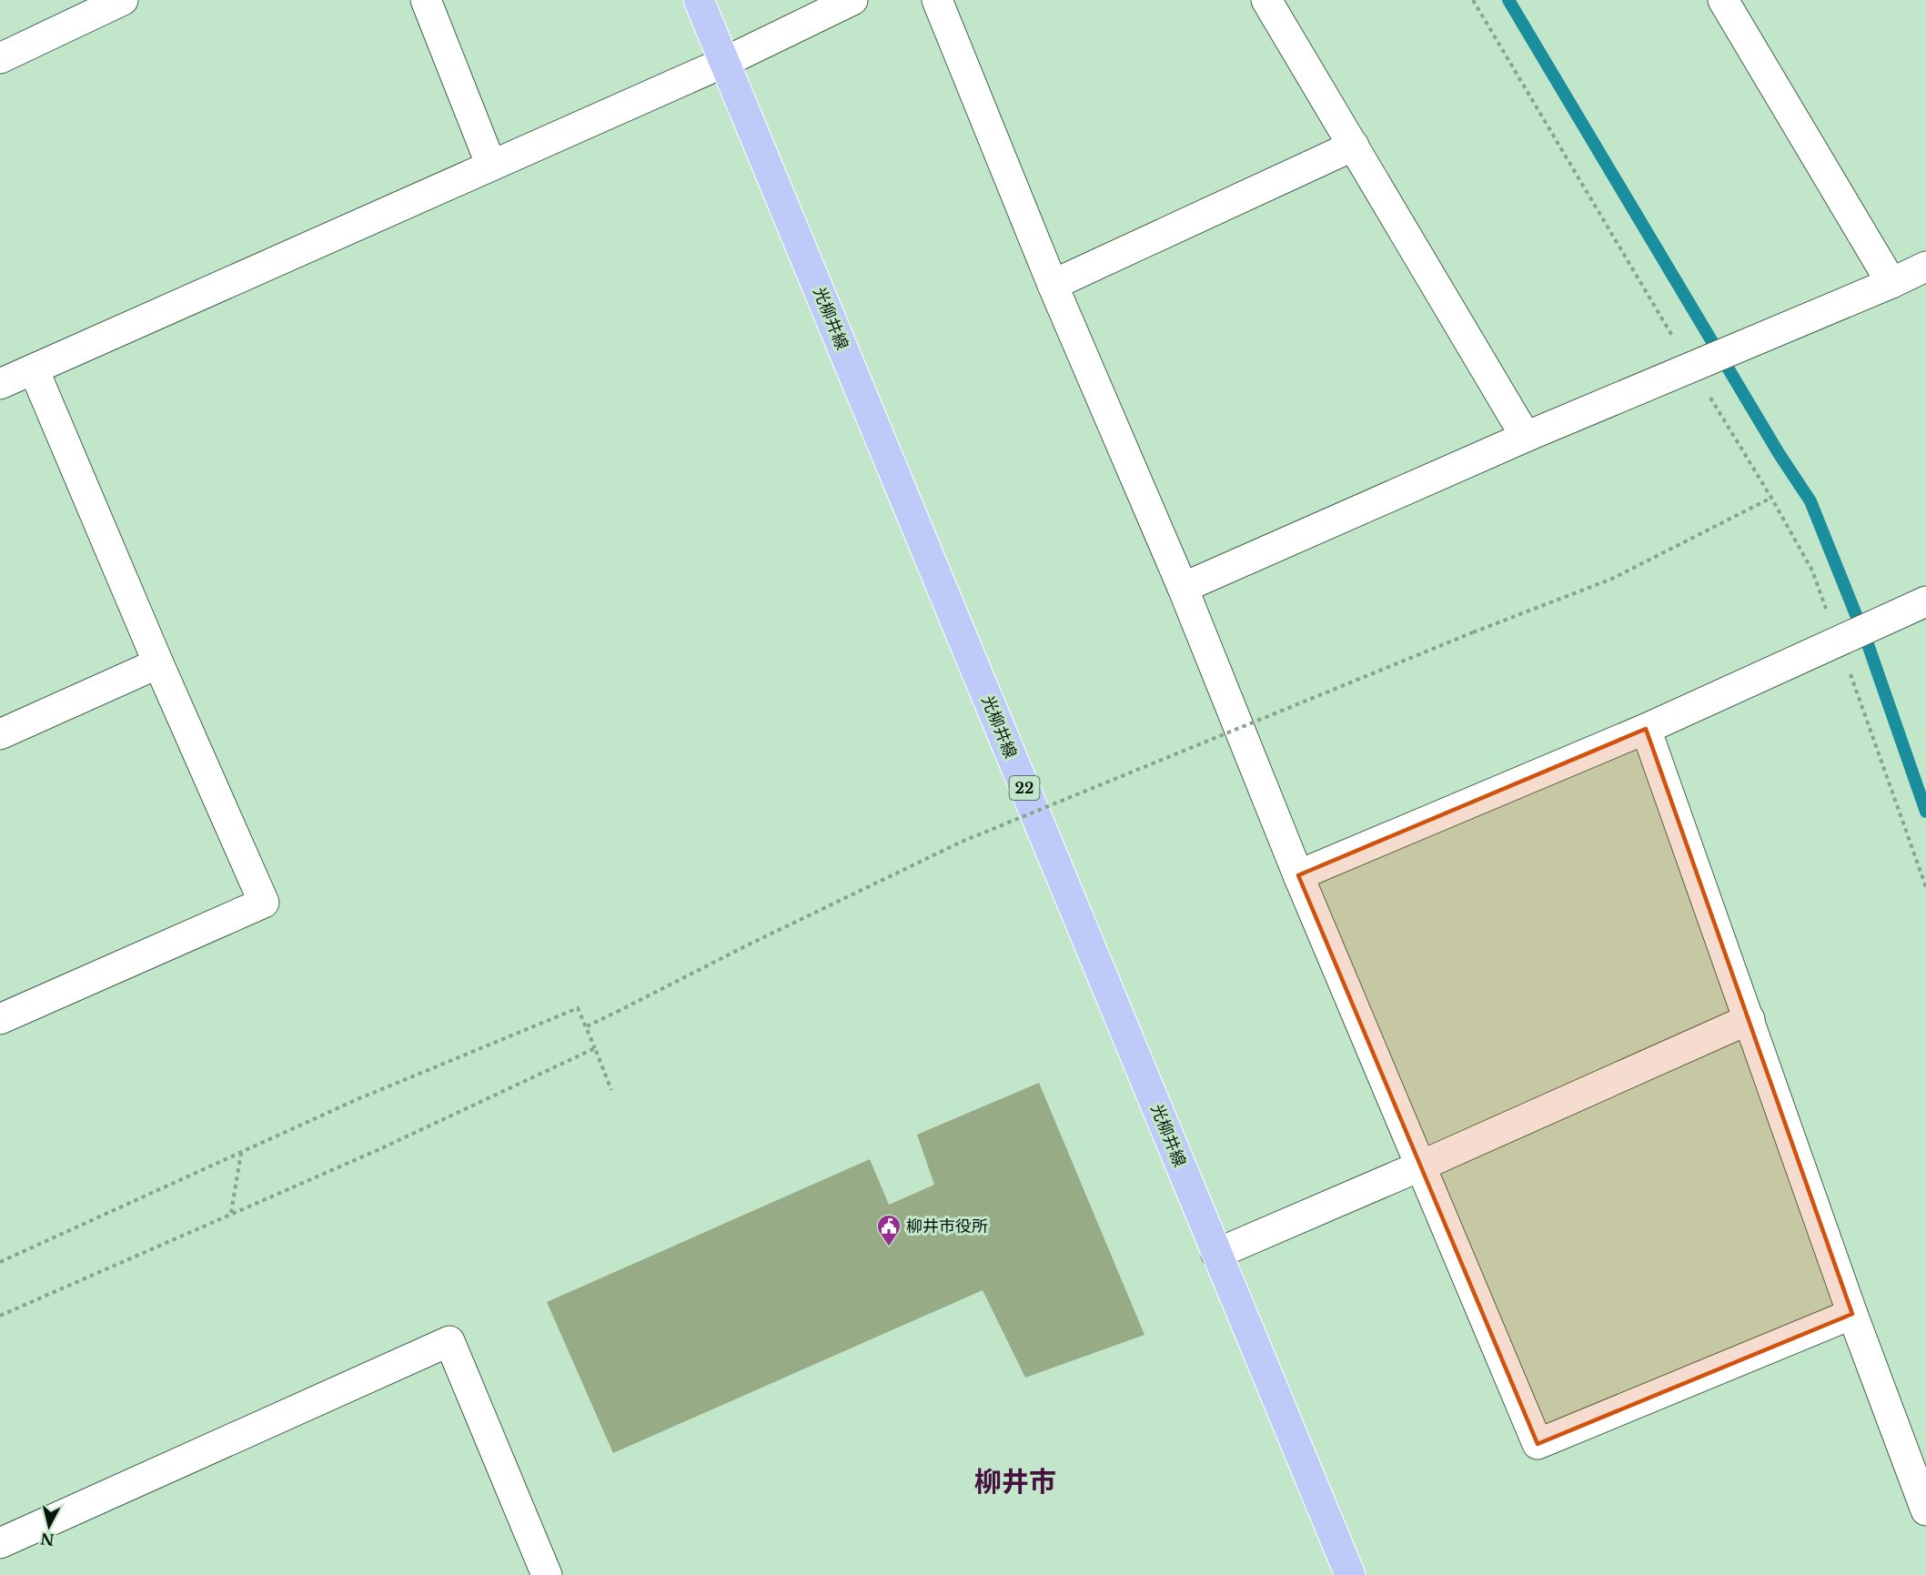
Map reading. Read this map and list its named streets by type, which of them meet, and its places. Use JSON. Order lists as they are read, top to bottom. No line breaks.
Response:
{"streets":{"main road":["光柳井線","22"]},"districts":["柳井市"],"places":{"public building":["柳井市役所"]},"north":"bottom"}
